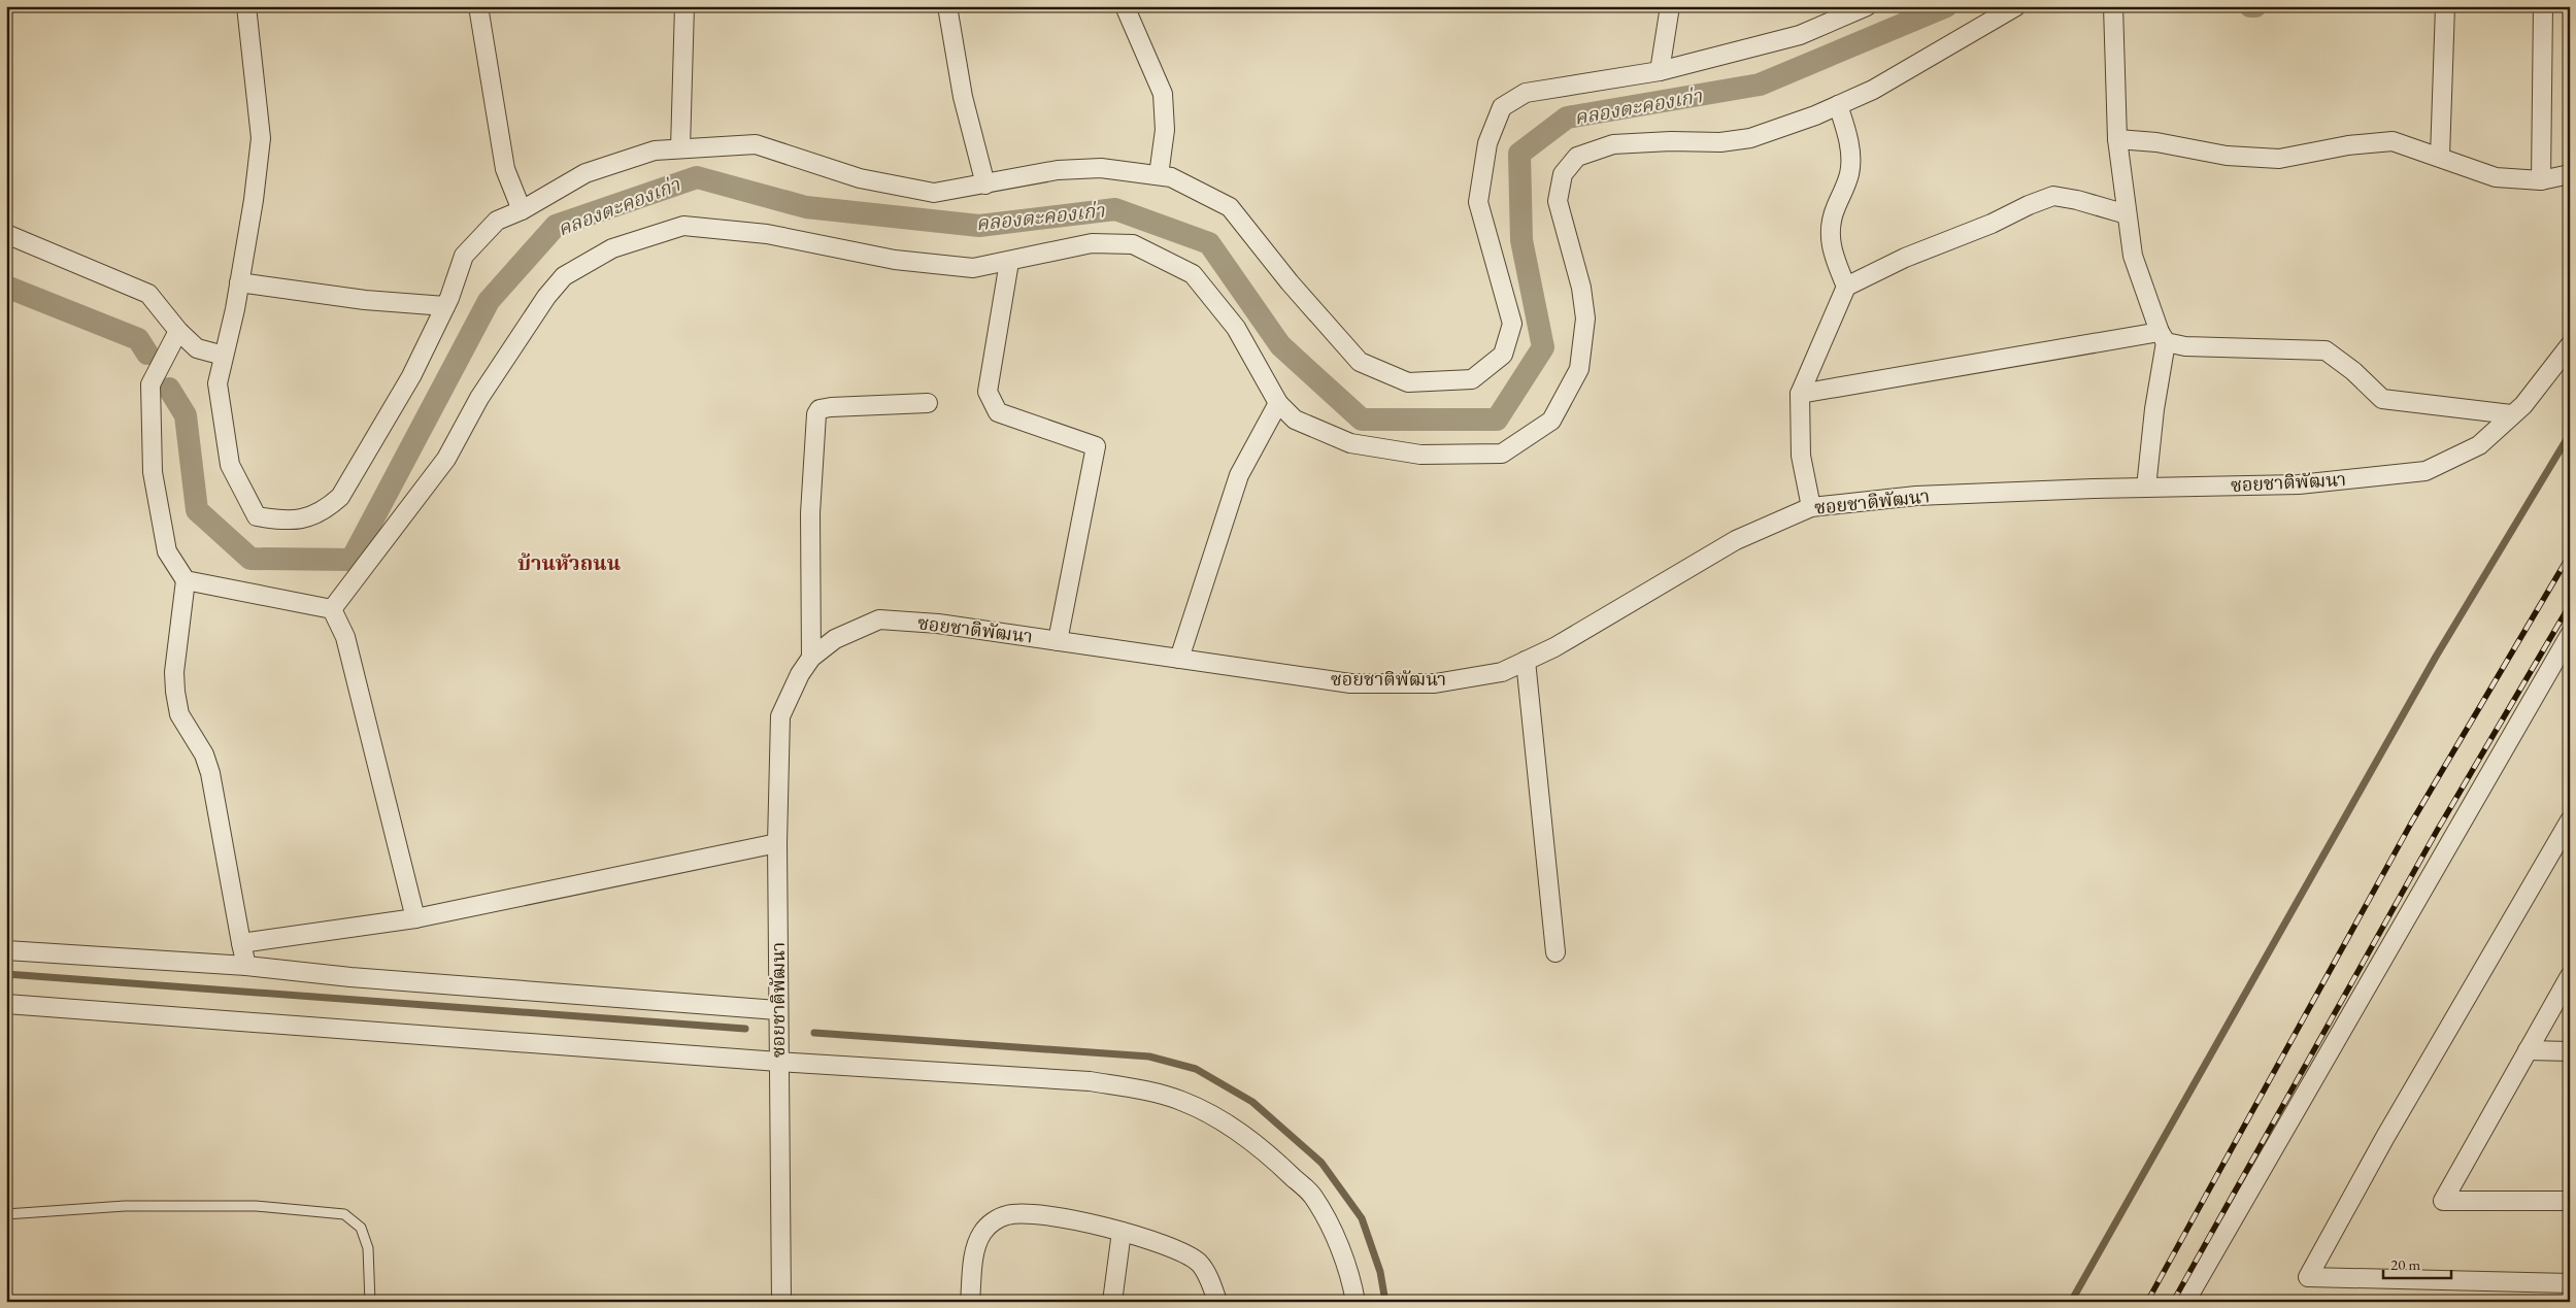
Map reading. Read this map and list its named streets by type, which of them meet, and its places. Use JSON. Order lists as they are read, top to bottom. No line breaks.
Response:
{"streets":{"street":["ซอยชาติพัฒนา"]},"districts":["บ้านหัวถนน"],"water":["คลองตะคองเก่า"],"scale_bar":"20 m"}
